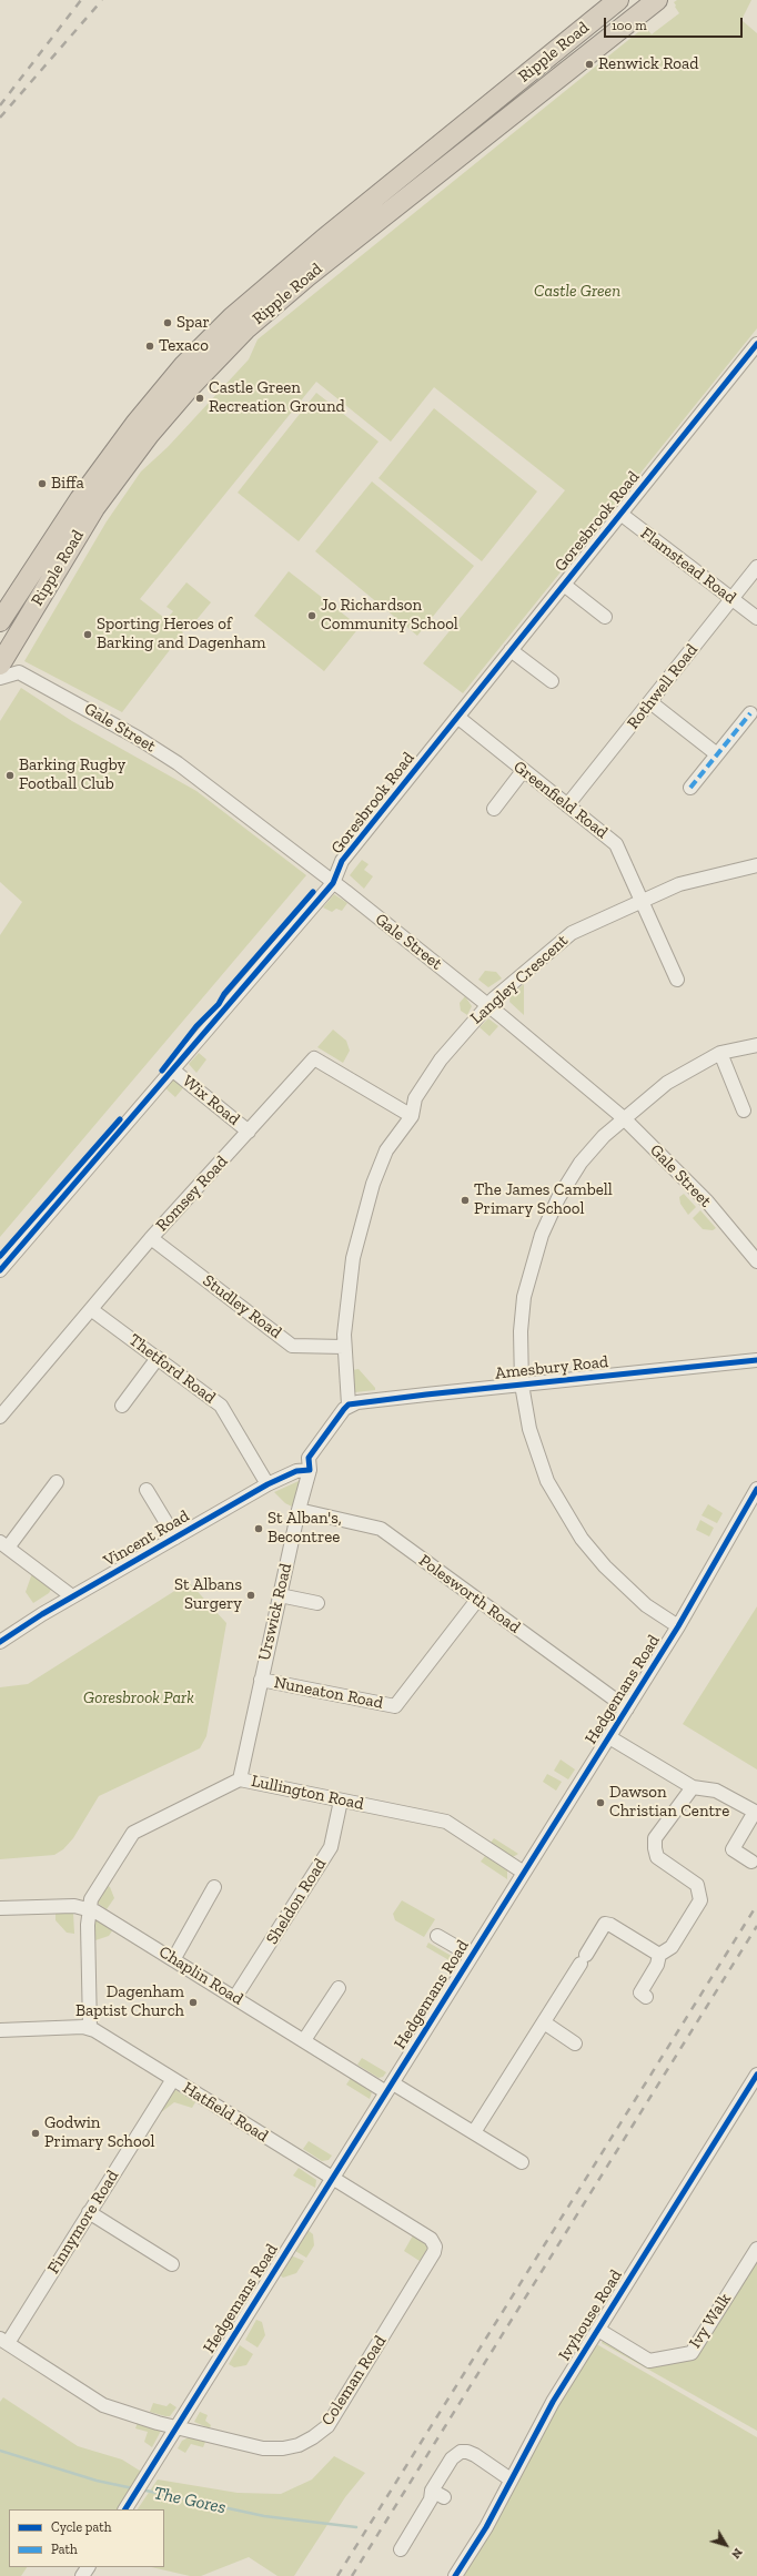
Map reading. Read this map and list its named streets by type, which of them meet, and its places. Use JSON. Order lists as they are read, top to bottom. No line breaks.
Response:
{"streets":{"highway":["Ripple Road"],"street":["Goresbrook Road","Flamstead Road","Rothwell Road","Gale Street","Greenfield Road","Langley Crescent","Wix Road","Romsey Road","Studley Road","Amesbury Road","Thetford Road","Vincent Road","Polesworth Road","Urswick Road","Hedgemans Road","Nuneaton Road","Lullington Road","Sheldon Road","Chaplin Road","Hatfield Road","Finnymore Road","Ivyhouse Road","Ivy Walk","Coleman Road"]},"crossings":[["Goresbrook Road","Flamstead Road"],["Goresbrook Road","Gale Street"],["Goresbrook Road","Greenfield Road"],["Goresbrook Road","Wix Road"],["Flamstead Road","Rothwell Road"],["Rothwell Road","Greenfield Road"],["Gale Street","Langley Crescent"],["Greenfield Road","Langley Crescent"],["Langley Crescent","Romsey Road"],["Langley Crescent","Studley Road"],["Langley Crescent","Amesbury Road"],["Langley Crescent","Urswick Road"],["Wix Road","Romsey Road"],["Romsey Road","Studley Road"],["Romsey Road","Thetford Road"],["Amesbury Road","Urswick Road"],["Thetford Road","Vincent Road"],["Vincent Road","Urswick Road"],["Polesworth Road","Urswick Road"],["Polesworth Road","Hedgemans Road"],["Polesworth Road","Nuneaton Road"],["Urswick Road","Nuneaton Road"],["Urswick Road","Lullington Road"],["Hedgemans Road","Lullington Road"],["Hedgemans Road","Chaplin Road"],["Hedgemans Road","Hatfield Road"],["Hedgemans Road","Coleman Road"],["Lullington Road","Sheldon Road"],["Lullington Road","Chaplin Road"],["Lullington Road","Hatfield Road"],["Sheldon Road","Chaplin Road"],["Hatfield Road","Finnymore Road"],["Hatfield Road","Coleman Road"],["Finnymore Road","Coleman Road"],["Ivyhouse Road","Ivy Walk"]],"water":["The Gores"],"parks":["Castle Green","Goresbrook Park"],"places":["Renwick Road","Spar","Texaco","Castle Green Recreation Ground","Biffa","Jo Richardson Community School","Sporting Heroes of Barking and Dagenham","Barking Rugby Football Club","The James Cambell Primary School","St Alban's, Becontree","St Albans Surgery","Dawson Christian Centre","Dagenham Baptist Church","Godwin Primary School"],"legend":["Cycle path","Path"],"scale_bar":"100 m","north":"bottom right"}
